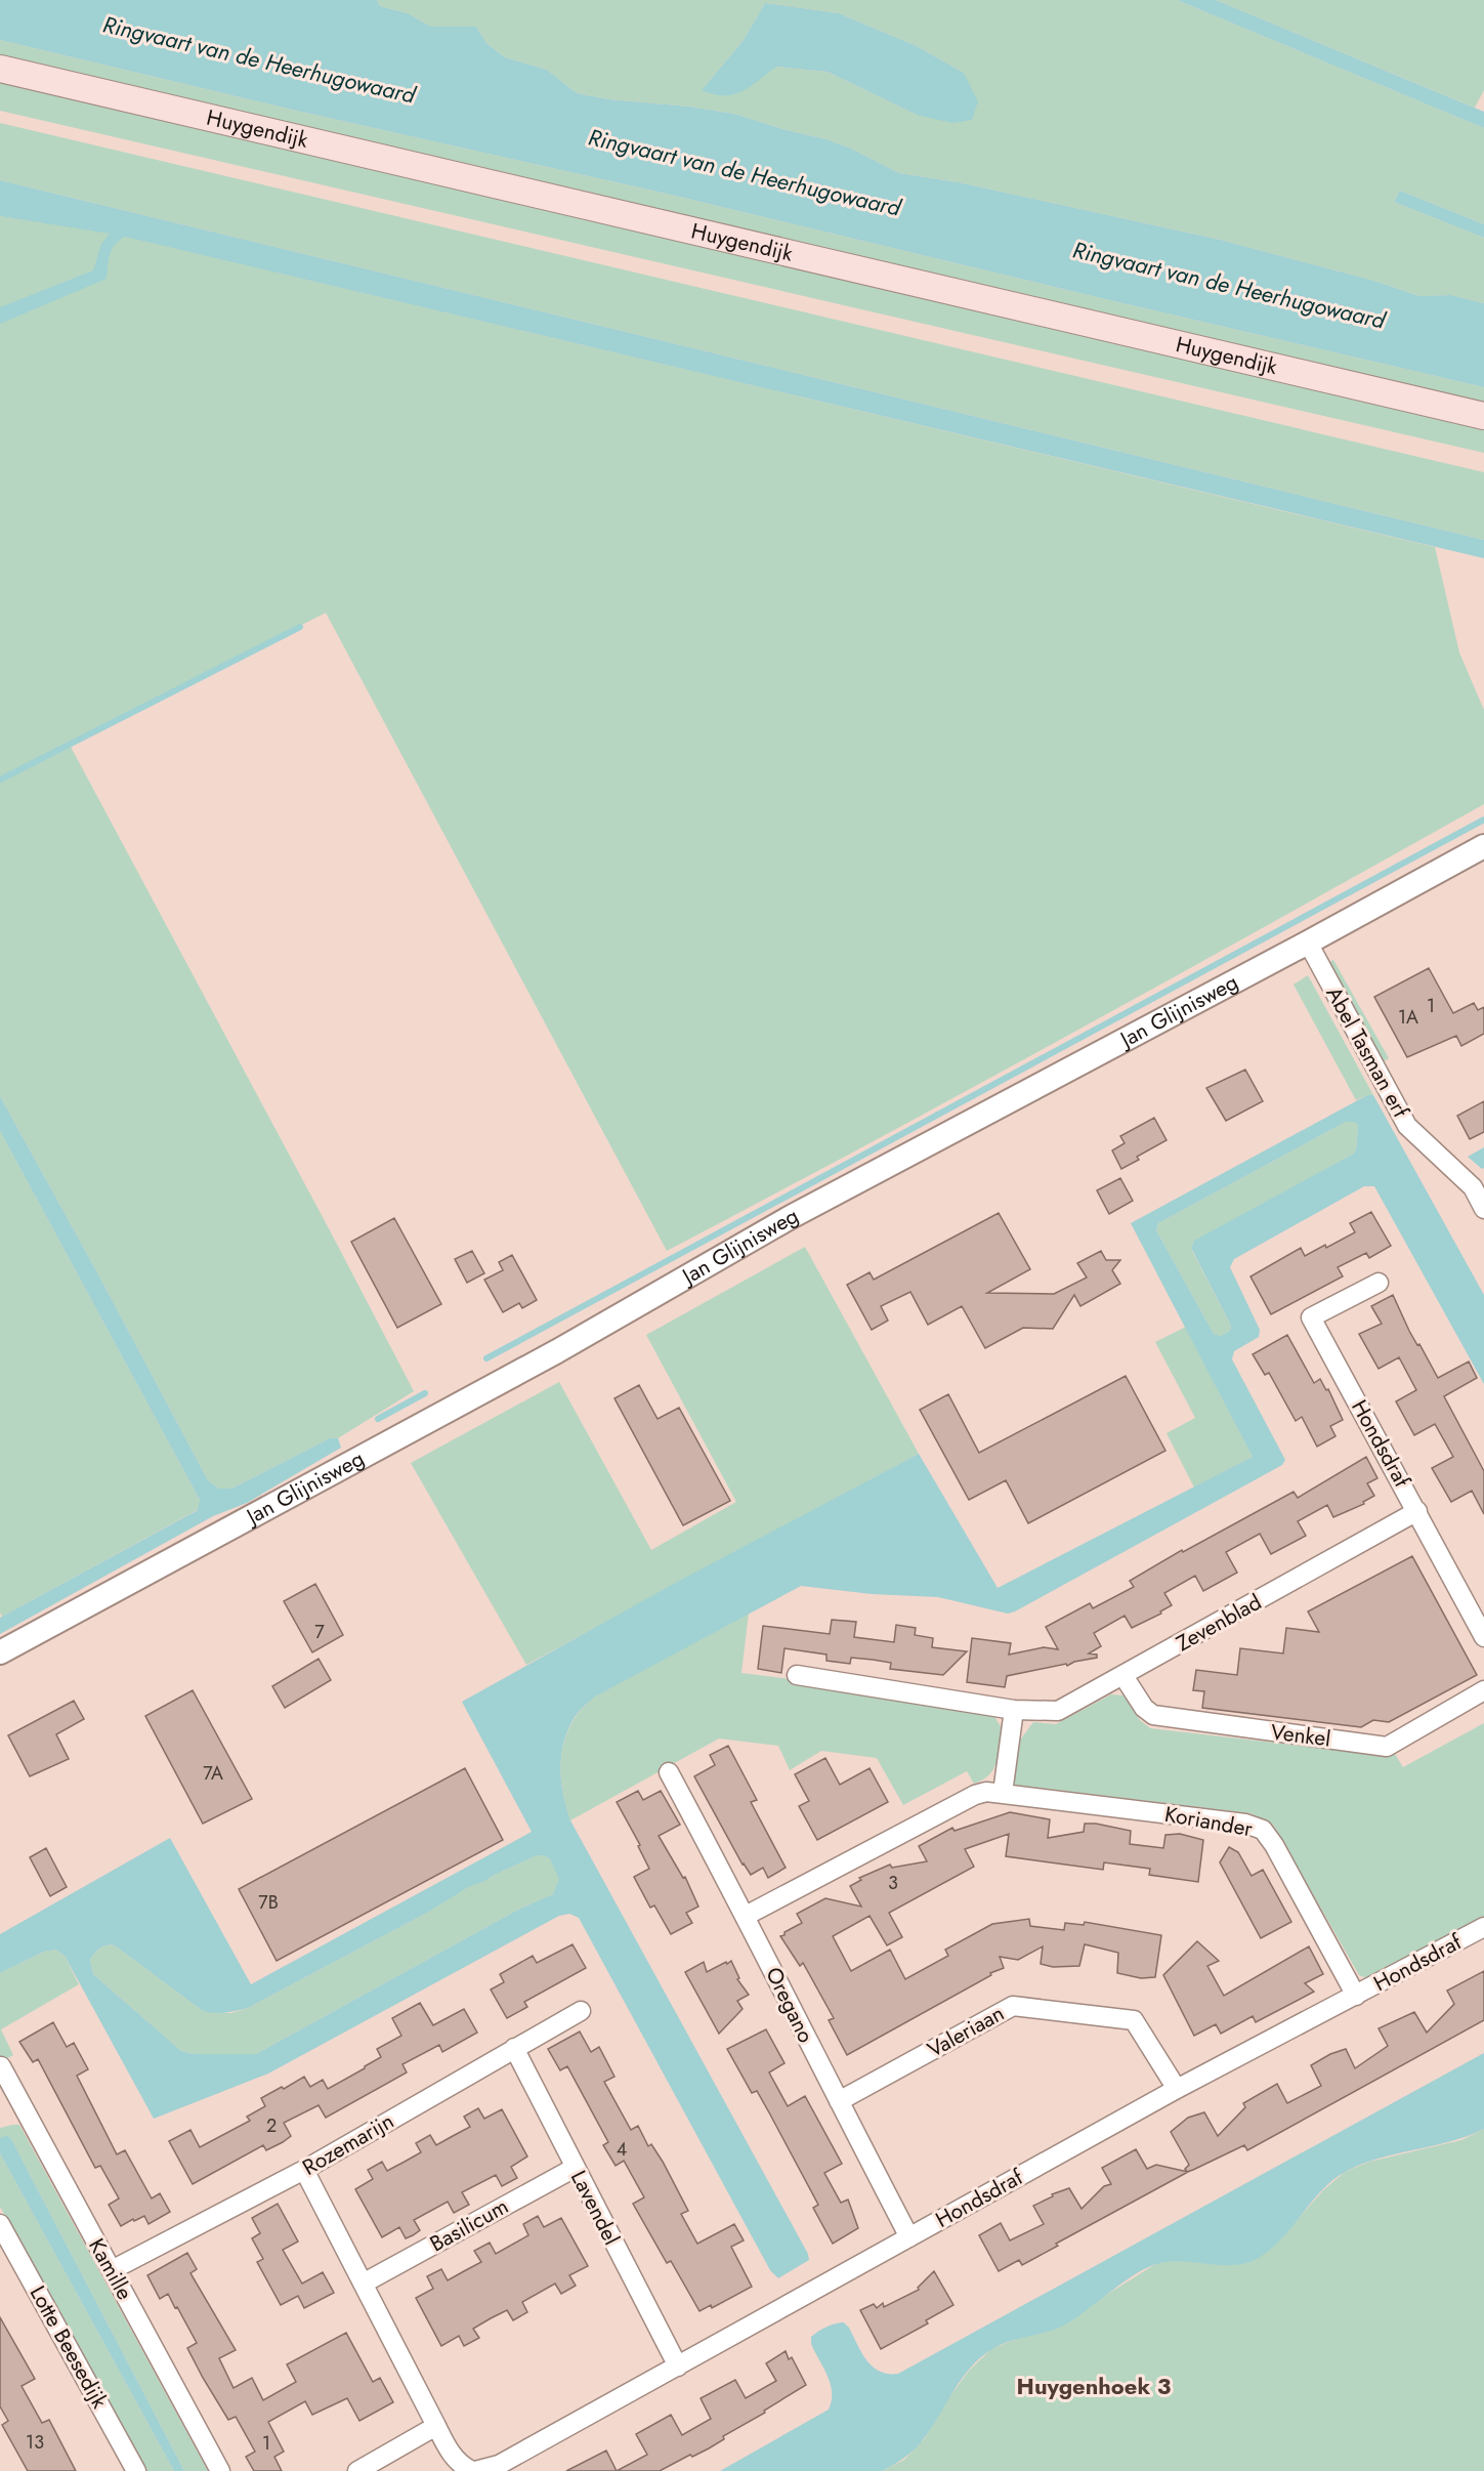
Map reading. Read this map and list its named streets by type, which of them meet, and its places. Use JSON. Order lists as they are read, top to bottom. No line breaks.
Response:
{"streets":{"main road":["Huygendijk"],"street":["Jan Glijnisweg","Abel Tasman erf","Hondsdraf","Zevenblad","Venkel","Koriander","Oregano","Valeriaan","Rozemarijn","Lavendel","Basilicum","Kamille","Lotte Beesedijk"]},"crossings":[["Jan Glijnisweg","Abel Tasman erf"],["Hondsdraf","Zevenblad"],["Hondsdraf","Koriander"],["Hondsdraf","Oregano"],["Hondsdraf","Valeriaan"],["Hondsdraf","Lavendel"],["Zevenblad","Venkel"],["Koriander","Oregano"],["Oregano","Valeriaan"],["Rozemarijn","Lavendel"],["Rozemarijn","Kamille"],["Lavendel","Basilicum"]],"districts":["Huygenhoek 3"],"water":["Ringvaart van de Heerhugowaard"],"house_numbers":["1","1A","7","7A","3","7B","2","4","13","1"]}
